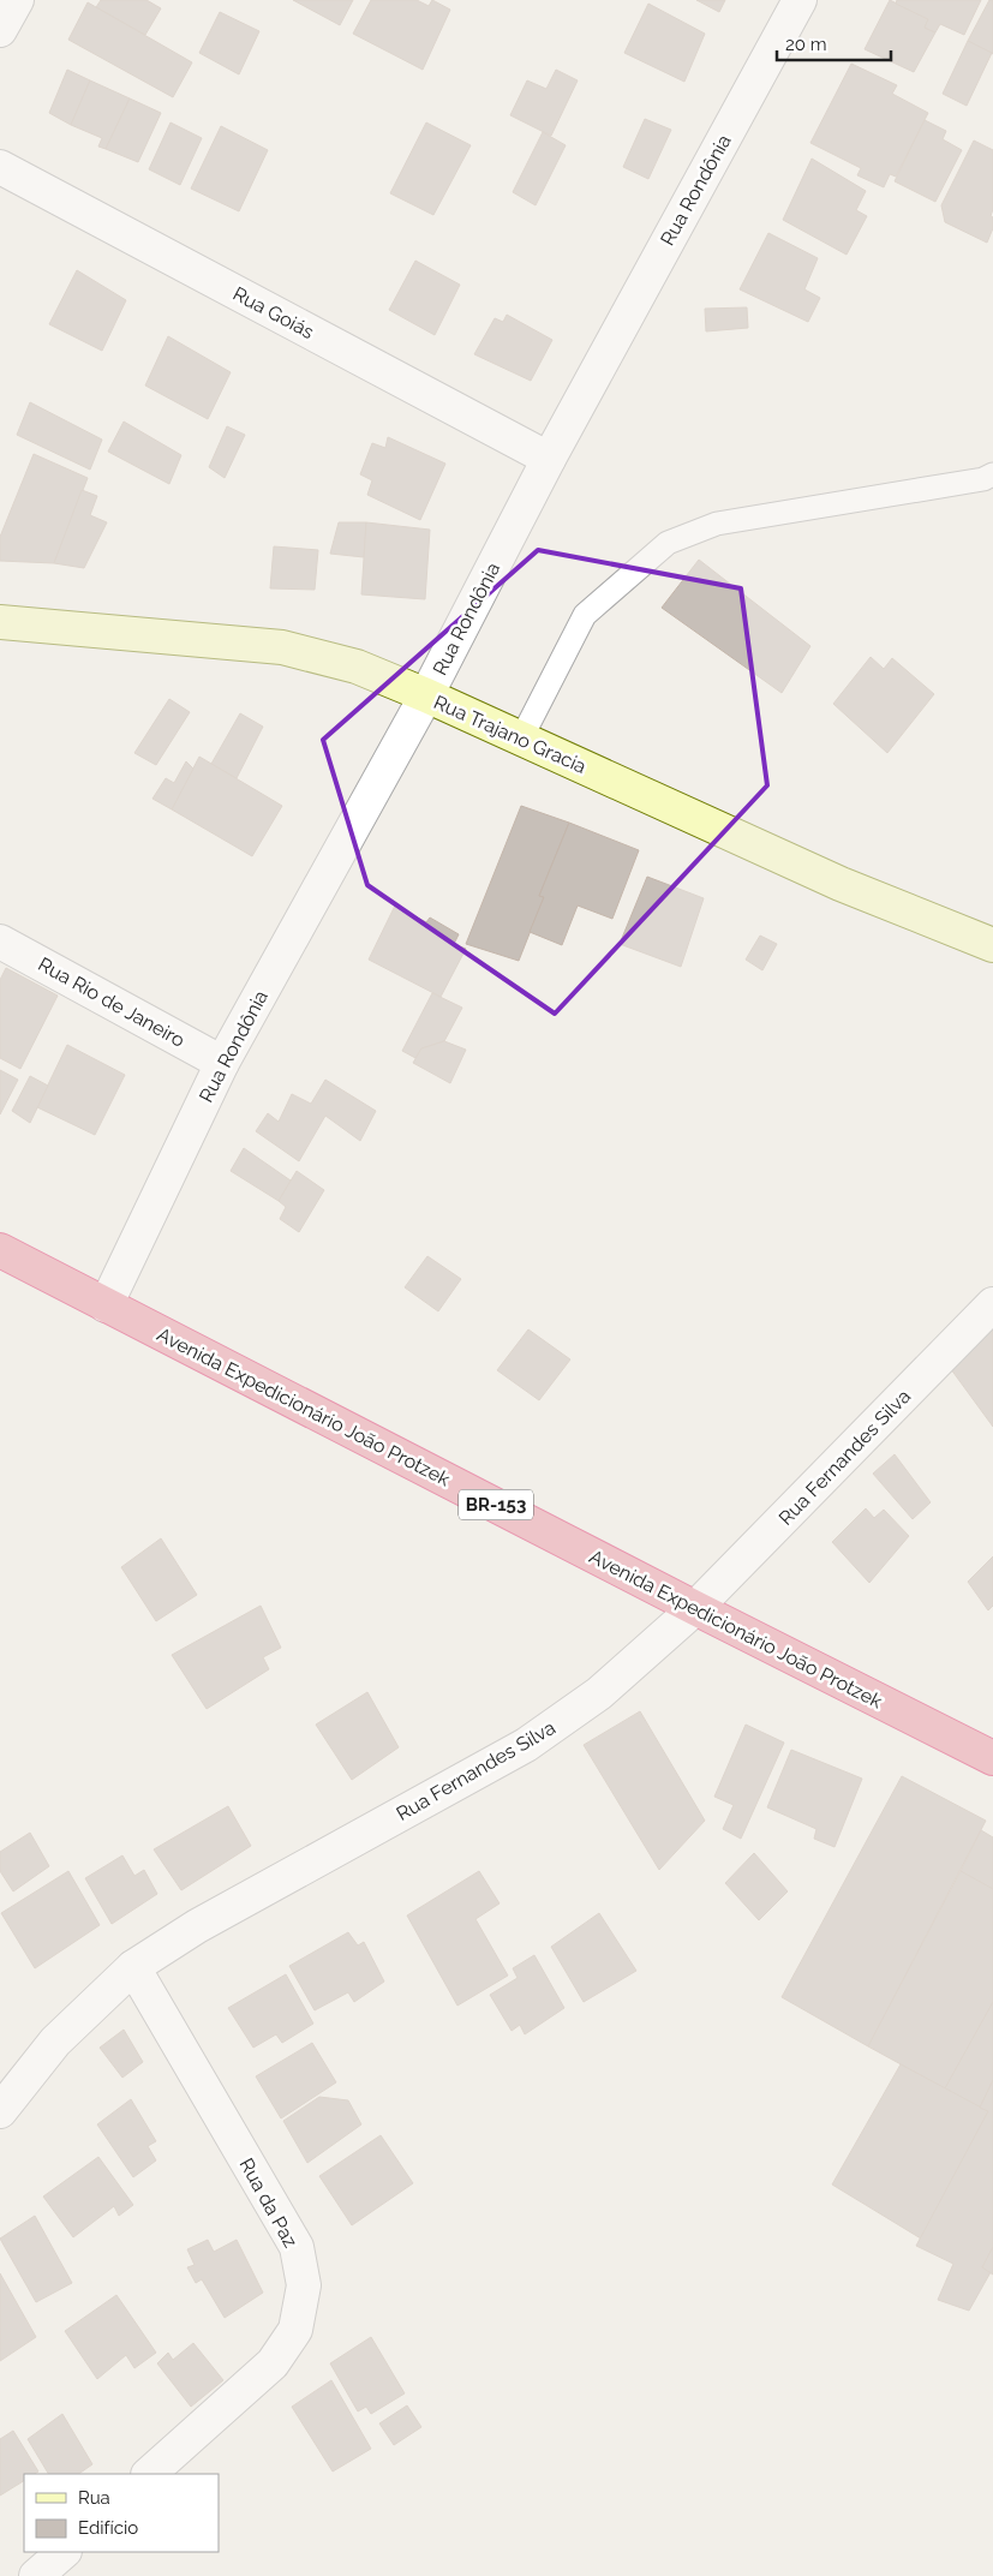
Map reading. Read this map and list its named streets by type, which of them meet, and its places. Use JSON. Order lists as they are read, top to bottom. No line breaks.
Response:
{"streets":{"highway":["Avenida Expedicionário João Protzek","BR-153"],"main road":["Rua Trajano Gracia"],"street":["Rua Rondônia","Rua Goiás","Rua Rio de Janeiro","Rua Fernandes Silva","Rua da Paz"]},"crossings":[["Rua Rondônia","Rua Goiás"],["Rua Rondônia","Rua Trajano Gracia"],["Rua Rondônia","Rua Rio de Janeiro"],["Rua Rondônia","Avenida Expedicionário João Protzek"],["Avenida Expedicionário João Protzek","Rua Fernandes Silva"],["Rua Fernandes Silva","Rua da Paz"]],"legend":["Rua","Edifício"],"scale_bar":"20 m"}
